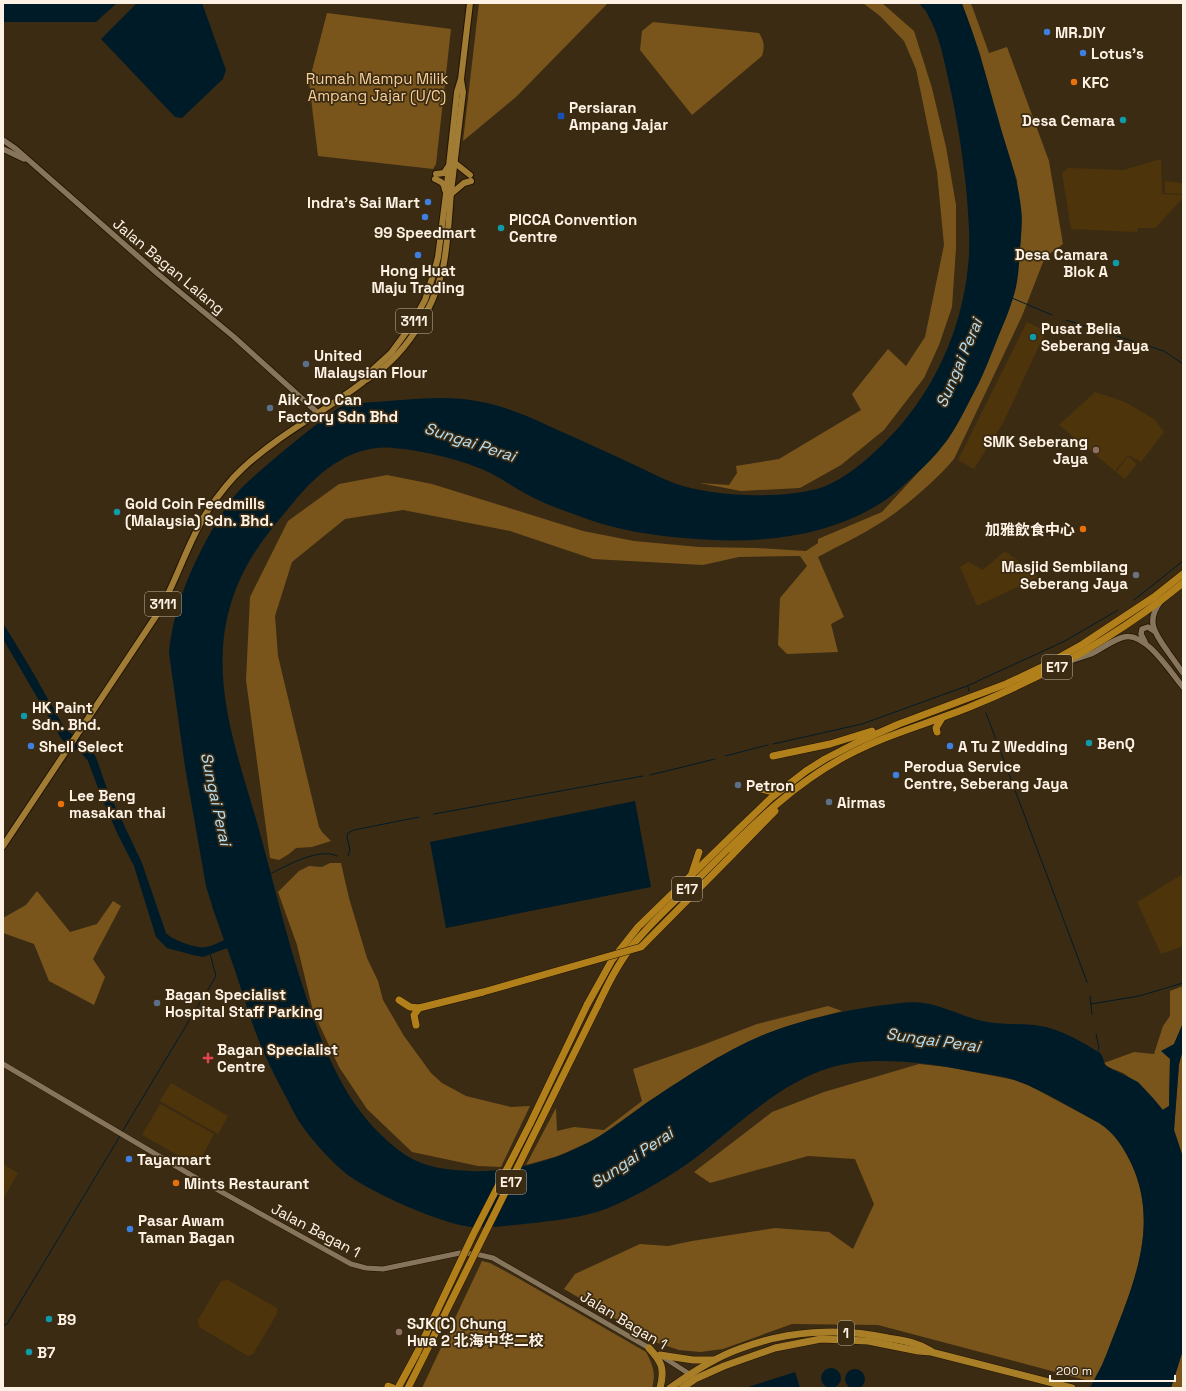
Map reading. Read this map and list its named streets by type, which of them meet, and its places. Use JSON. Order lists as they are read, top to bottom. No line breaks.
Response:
{"streets":{"highway":["E17","1"],"main road":["Jalan Bagan Lalang","3111"],"street":["Jalan Bagan 1"]},"crossings":[["Jalan Bagan Lalang","3111"],["Jalan Bagan 1","1"]],"water":["Sungai Perai"],"parks":["Rumah Mampu Milik Ampang Jajar (U/C)"],"places":{"other":["MR.DIY","Lotus's","KFC","Desa Cemara","Indra's Sai Mart","99 Speedmart","PICCA Convention Centre","Hong Huat Maju Trading","Desa Camara Blok A","Pusat Belia Seberang Jaya","United Malaysian Flour","Aik Joo Can Factory Sdn Bhd","SMK Seberang Jaya","Gold Coin Feedmills (Malaysia) Sdn. Bhd.","加雅飲食中心","Masjid Sembilang Seberang Jaya","HK Paint Sdn. Bhd.","BenQ","Shell Select","A Tu Z Wedding","Perodua Service Centre, Seberang Jaya","Petron","Airmas","Lee Beng masakan thai","Bagan Specialist Hospital Staff Parking","Tayarmart","Mints Restaurant","Pasar Awam Taman Bagan","B9","SJK(C) Chung Hwa 2 北海中华二校","B7"],"transit":["Persiaran Ampang Jajar"],"health":["Bagan Specialist Centre"]},"scale_bar":"200 m"}
